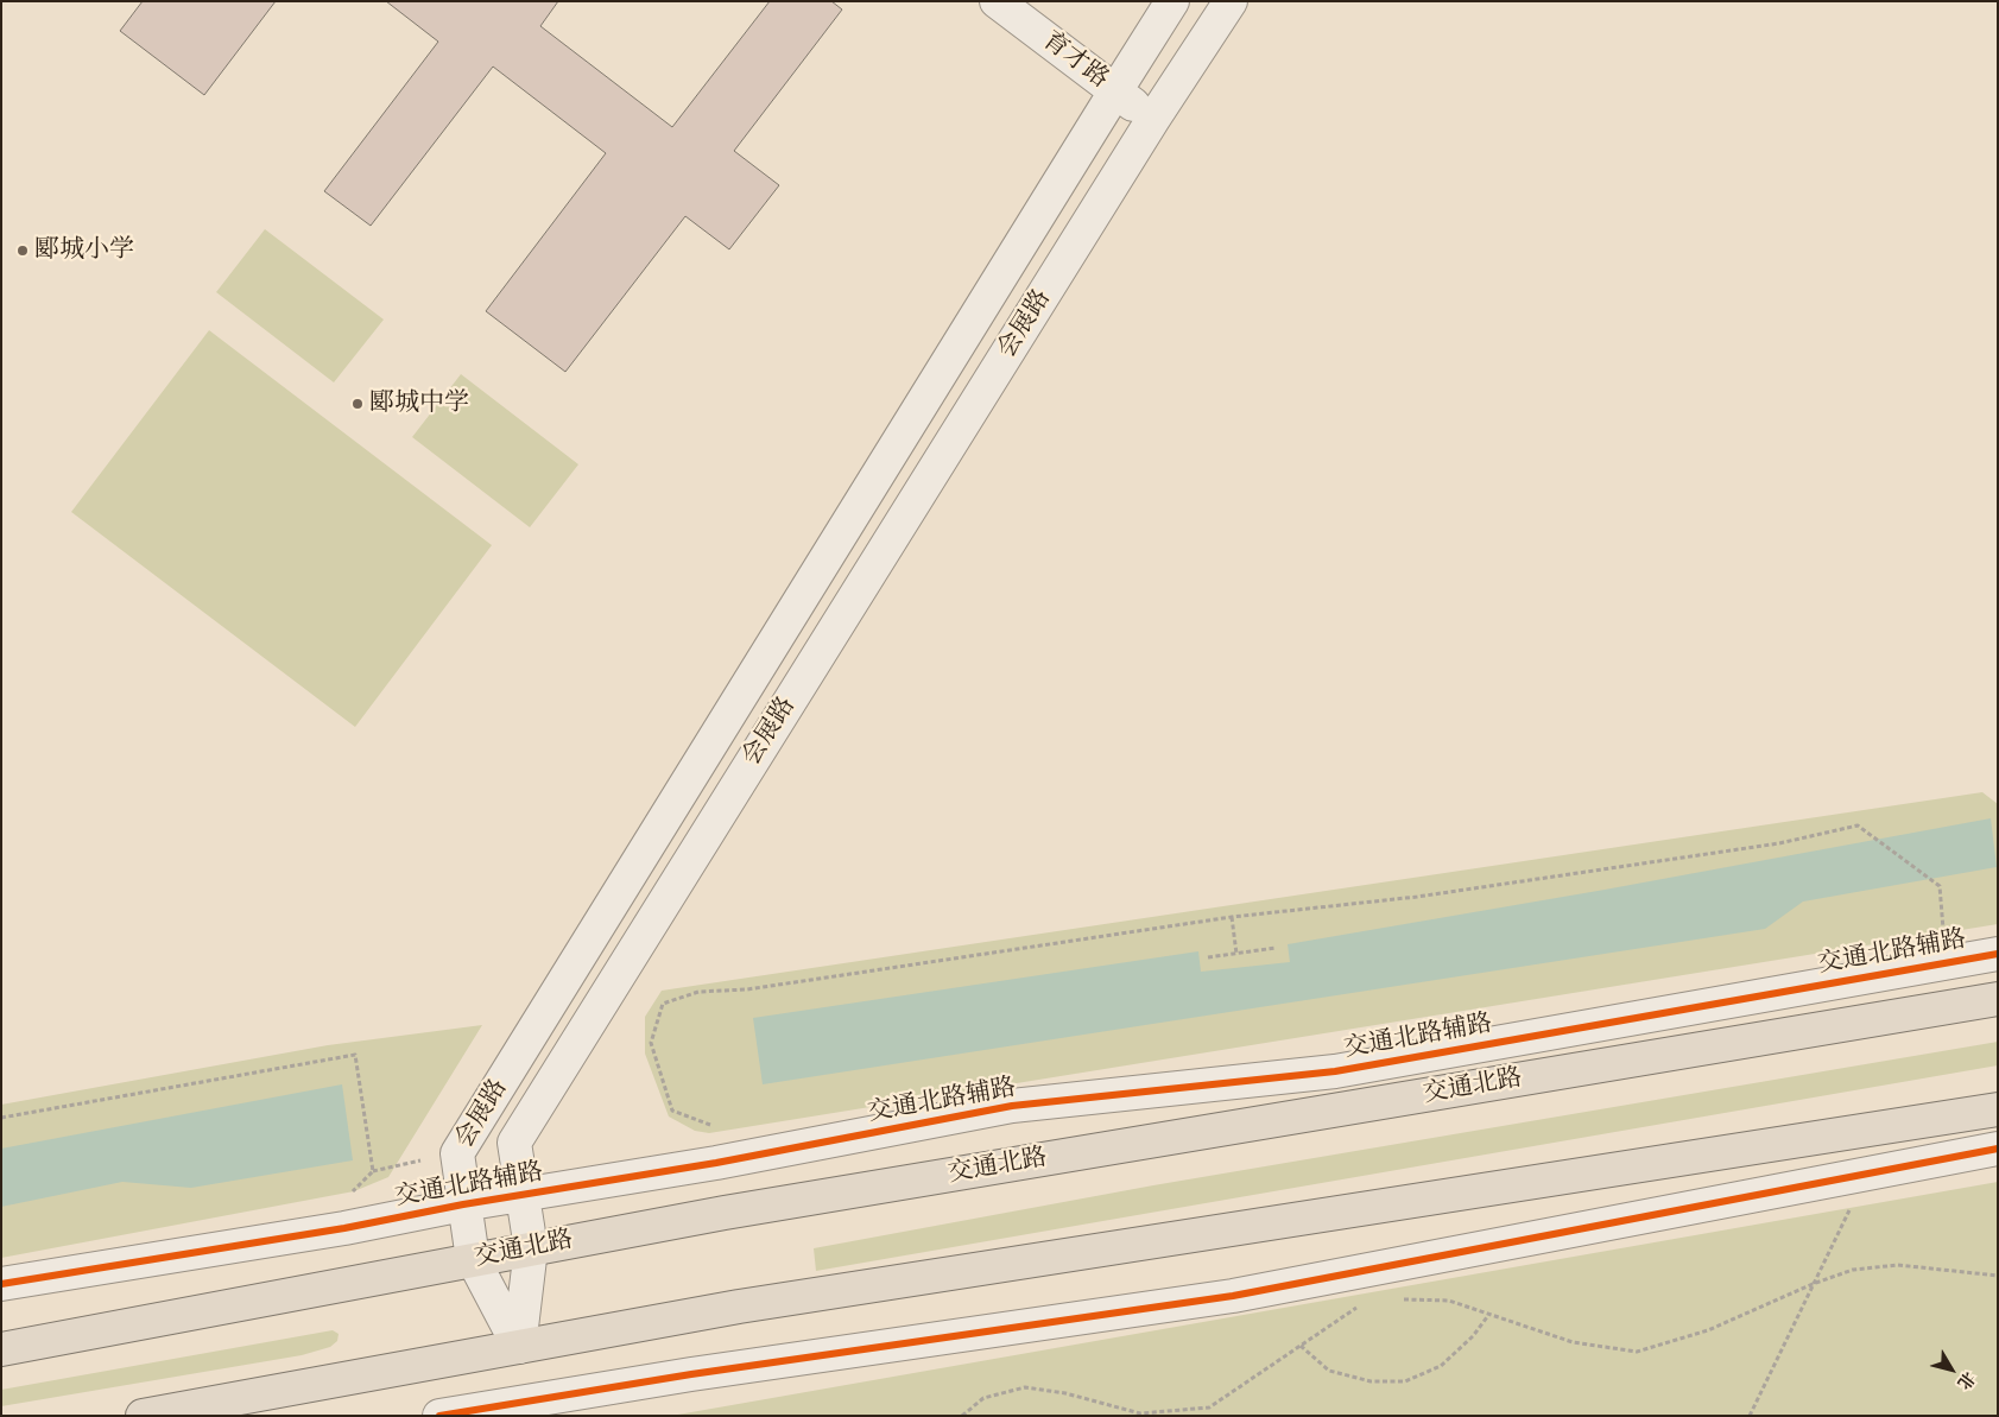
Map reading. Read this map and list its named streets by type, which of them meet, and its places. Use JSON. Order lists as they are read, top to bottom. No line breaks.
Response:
{"streets":{"main road":["交通北路"],"street":["育才路","会展路","交通北路辅路"]},"crossings":[["育才路","会展路"],["会展路","交通北路辅路"],["会展路","交通北路"]],"places":["郾城小学","郾城中学"],"north":"bottom right"}
